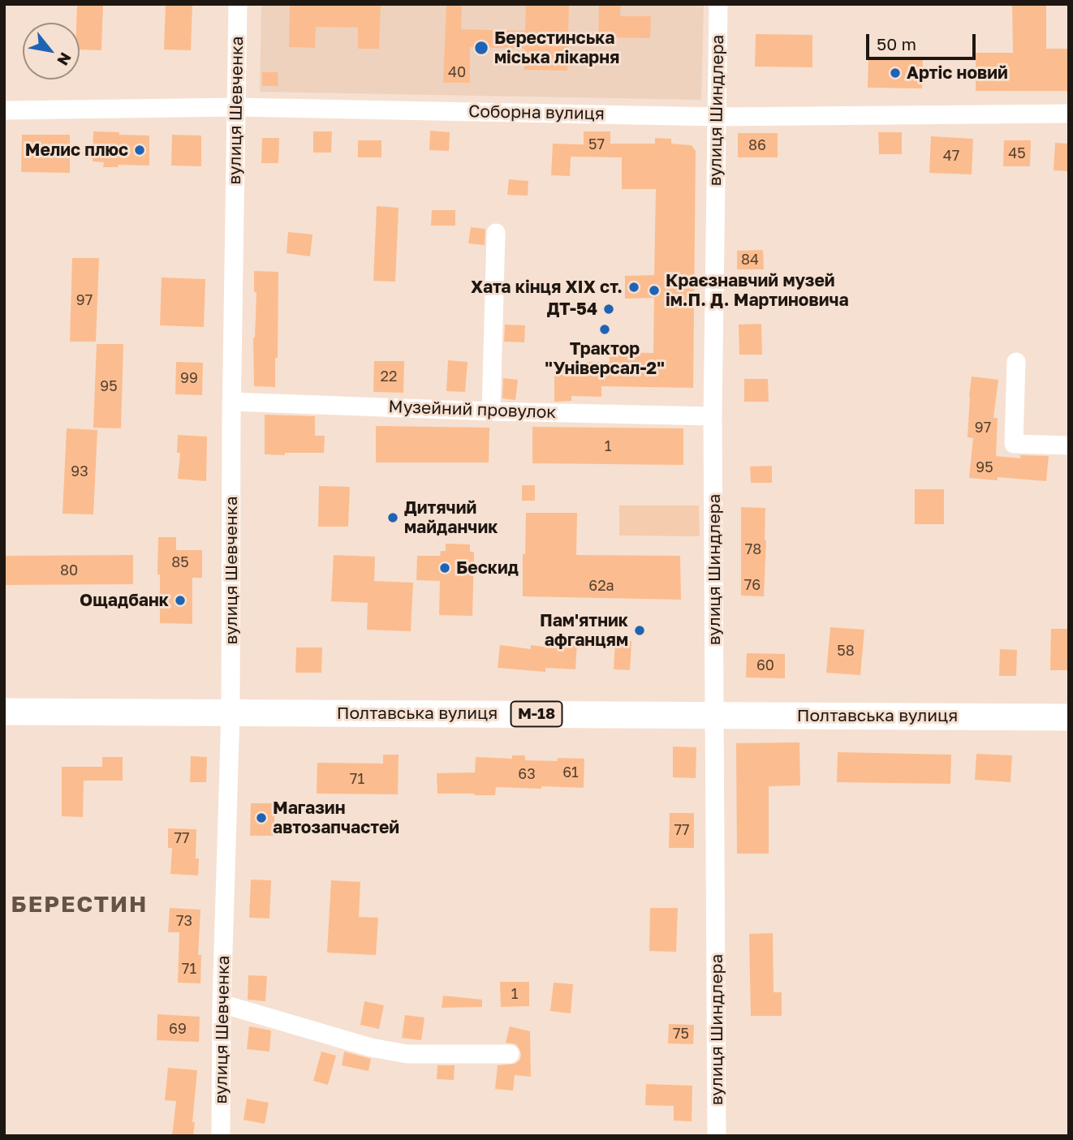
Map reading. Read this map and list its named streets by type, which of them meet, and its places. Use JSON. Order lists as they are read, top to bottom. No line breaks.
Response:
{"streets":{"highway":["Полтавська вулиця","М-18"],"street":["вулиця Шевченка","вулиця Шиндлера","Соборна вулиця","Музейний провулок"]},"crossings":[["вулиця Шевченка","Соборна вулиця"],["вулиця Шевченка","Музейний провулок"],["вулиця Шевченка","Полтавська вулиця"],["вулиця Шиндлера","Соборна вулиця"],["вулиця Шиндлера","Музейний провулок"],["вулиця Шиндлера","Полтавська вулиця"]],"districts":["БЕРЕСТИН"],"places":["Берестинська міська лікарня","Артіс новий","Мелис плюс","Хата кінця XIX ст.","Краєзнавчий музей ім.П. Д. Мартиновича","ДТ-54","Трактор \"Універсал-2\"","Дитячий майданчик","Бескид","Ощадбанк","Пам'ятник афганцям","Магазин автозапчастей"],"house_numbers":["40","57","86","45","47","84","97","22","99","95","97","1","95","93","78","85","80","76","62а","58","60","61","63","71","77","77","73","71","1","69","75"],"scale_bar":"50 m","north":"bottom right"}
